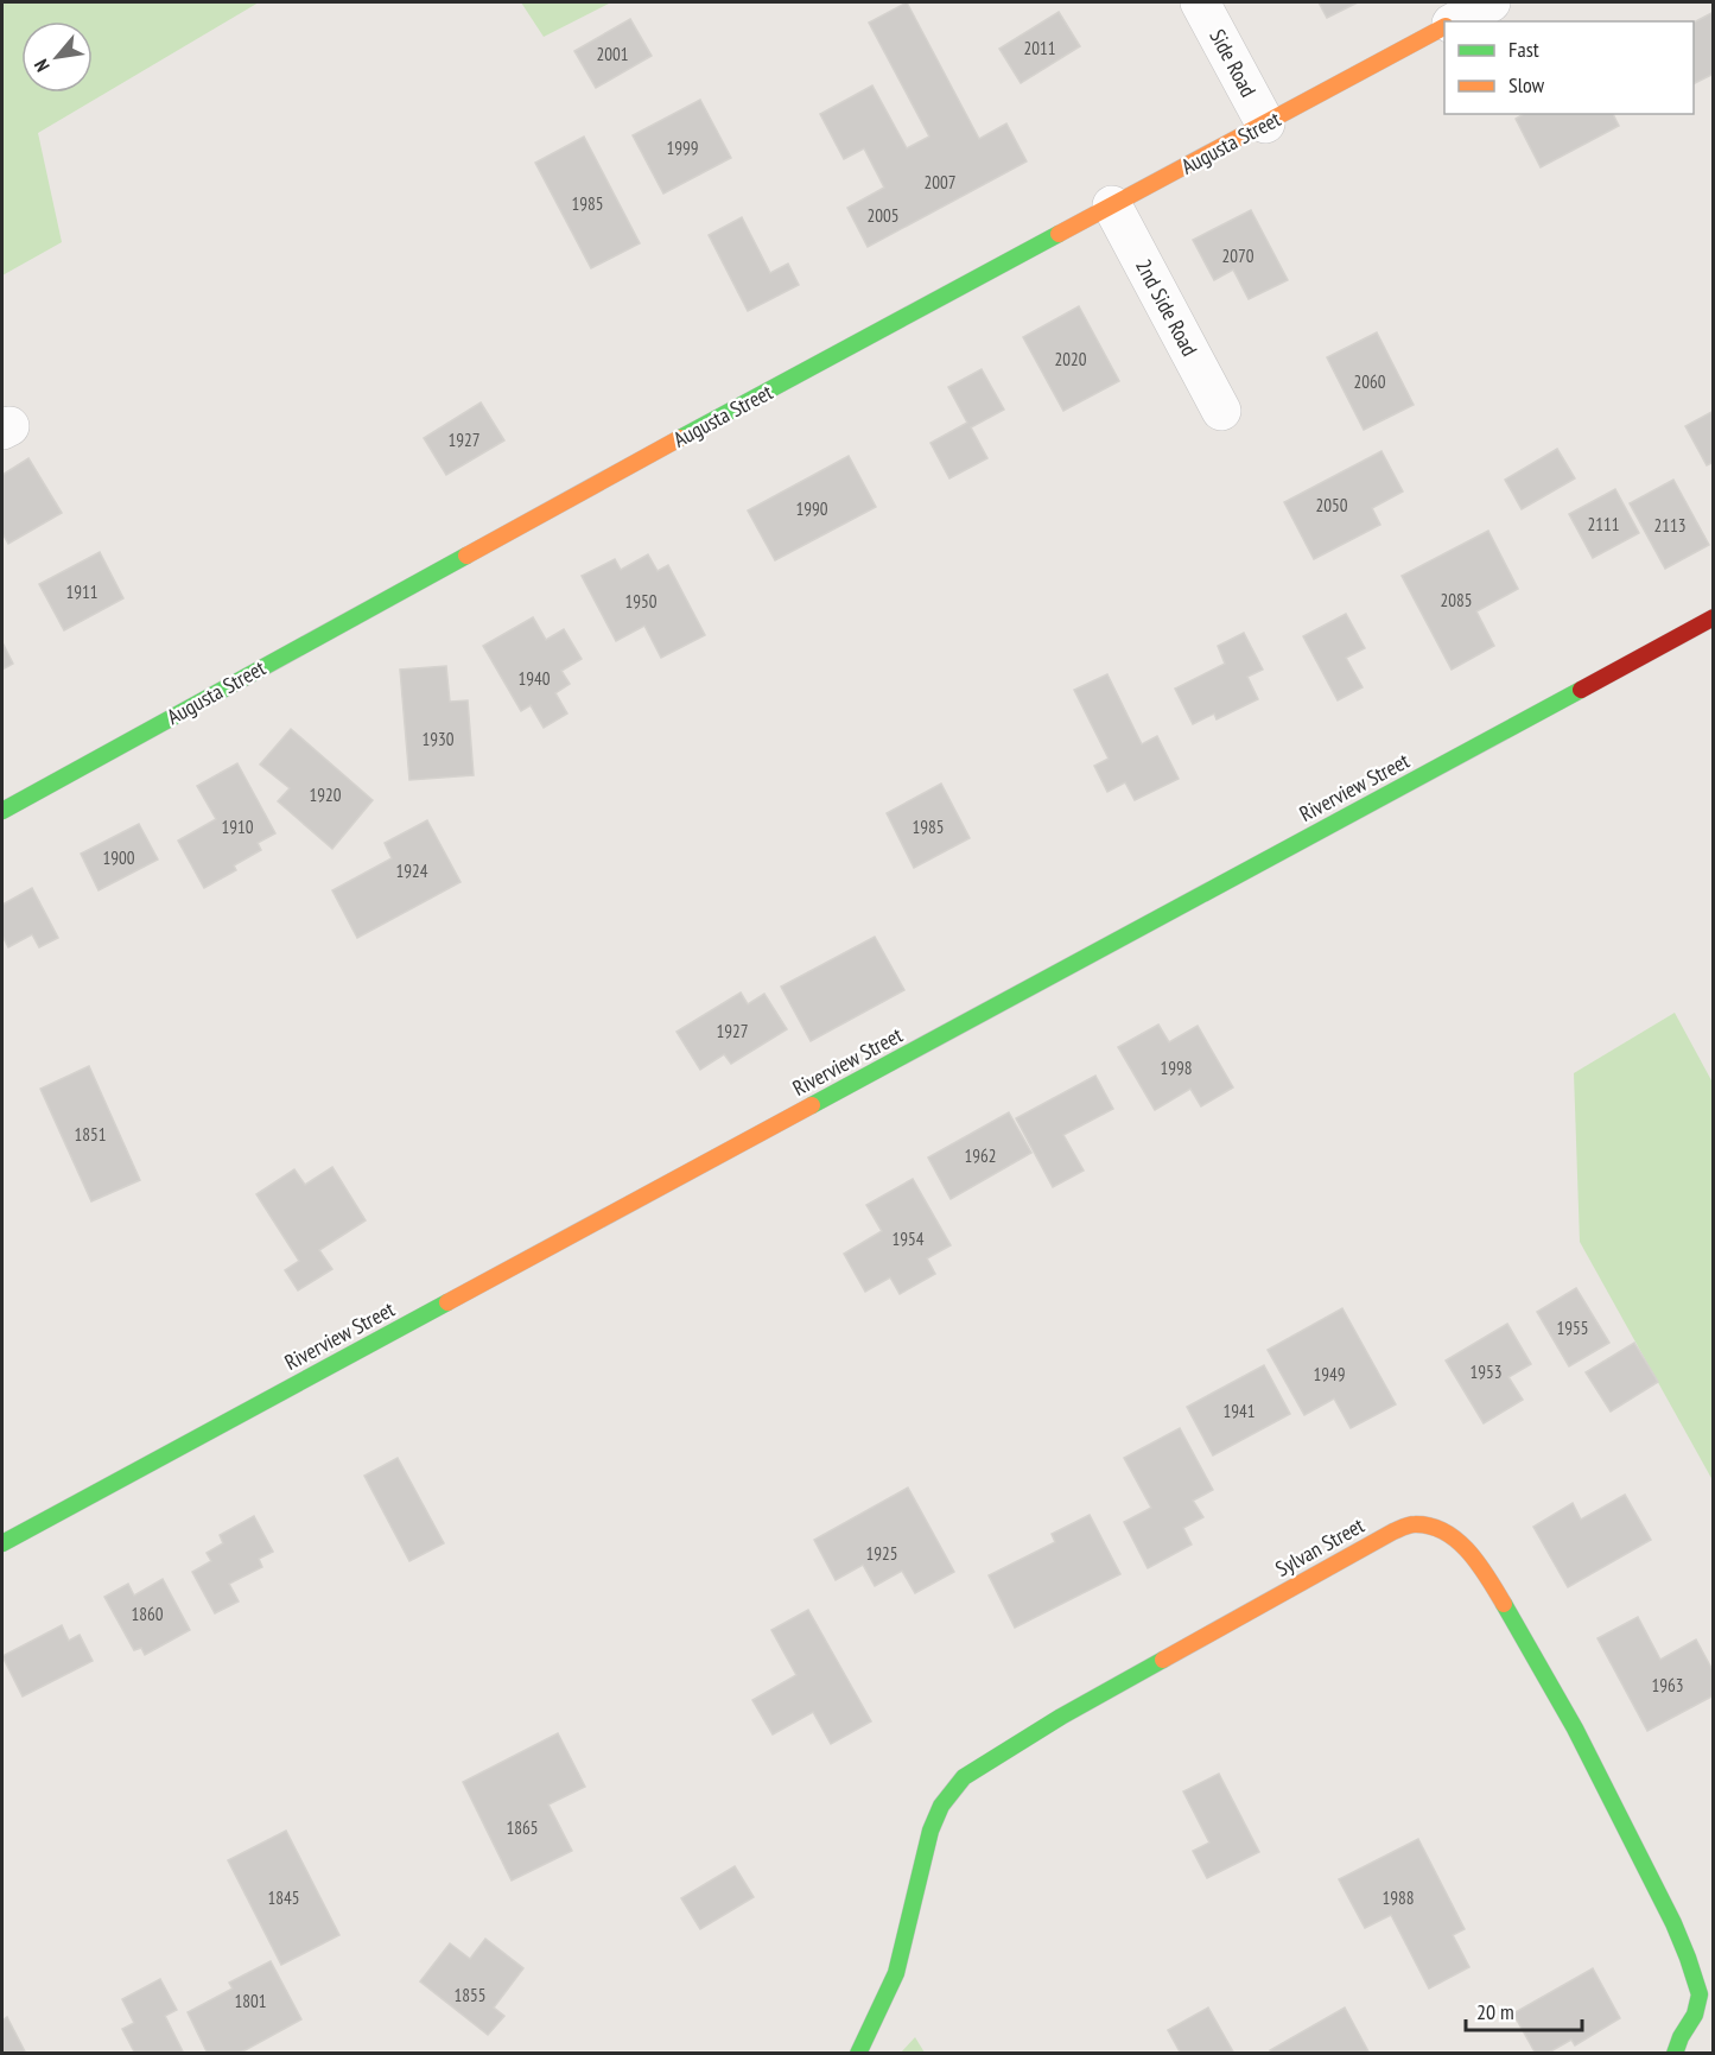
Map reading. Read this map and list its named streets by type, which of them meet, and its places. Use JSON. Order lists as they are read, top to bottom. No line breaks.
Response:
{"streets":{"street":["Side Road","Augusta Street","2nd Side Road","Riverview Street","Sylvan Street"]},"crossings":[["Side Road","Augusta Street"],["Augusta Street","2nd Side Road"]],"house_numbers":["2011","2001","1999","2007","1985","2005","2070","2020","2060","1927","2050","1990","2111","2113","1911","2085","1950","1940","1930","1920","1910","1985","1900","1924","1927","1998","1851","1962","1954","1955","1953","1949","1941","1925","1860","1963","1865","1845","1988","1855","1801"],"legend":["Fast","Slow"],"scale_bar":"20 m","north":"bottom left"}
